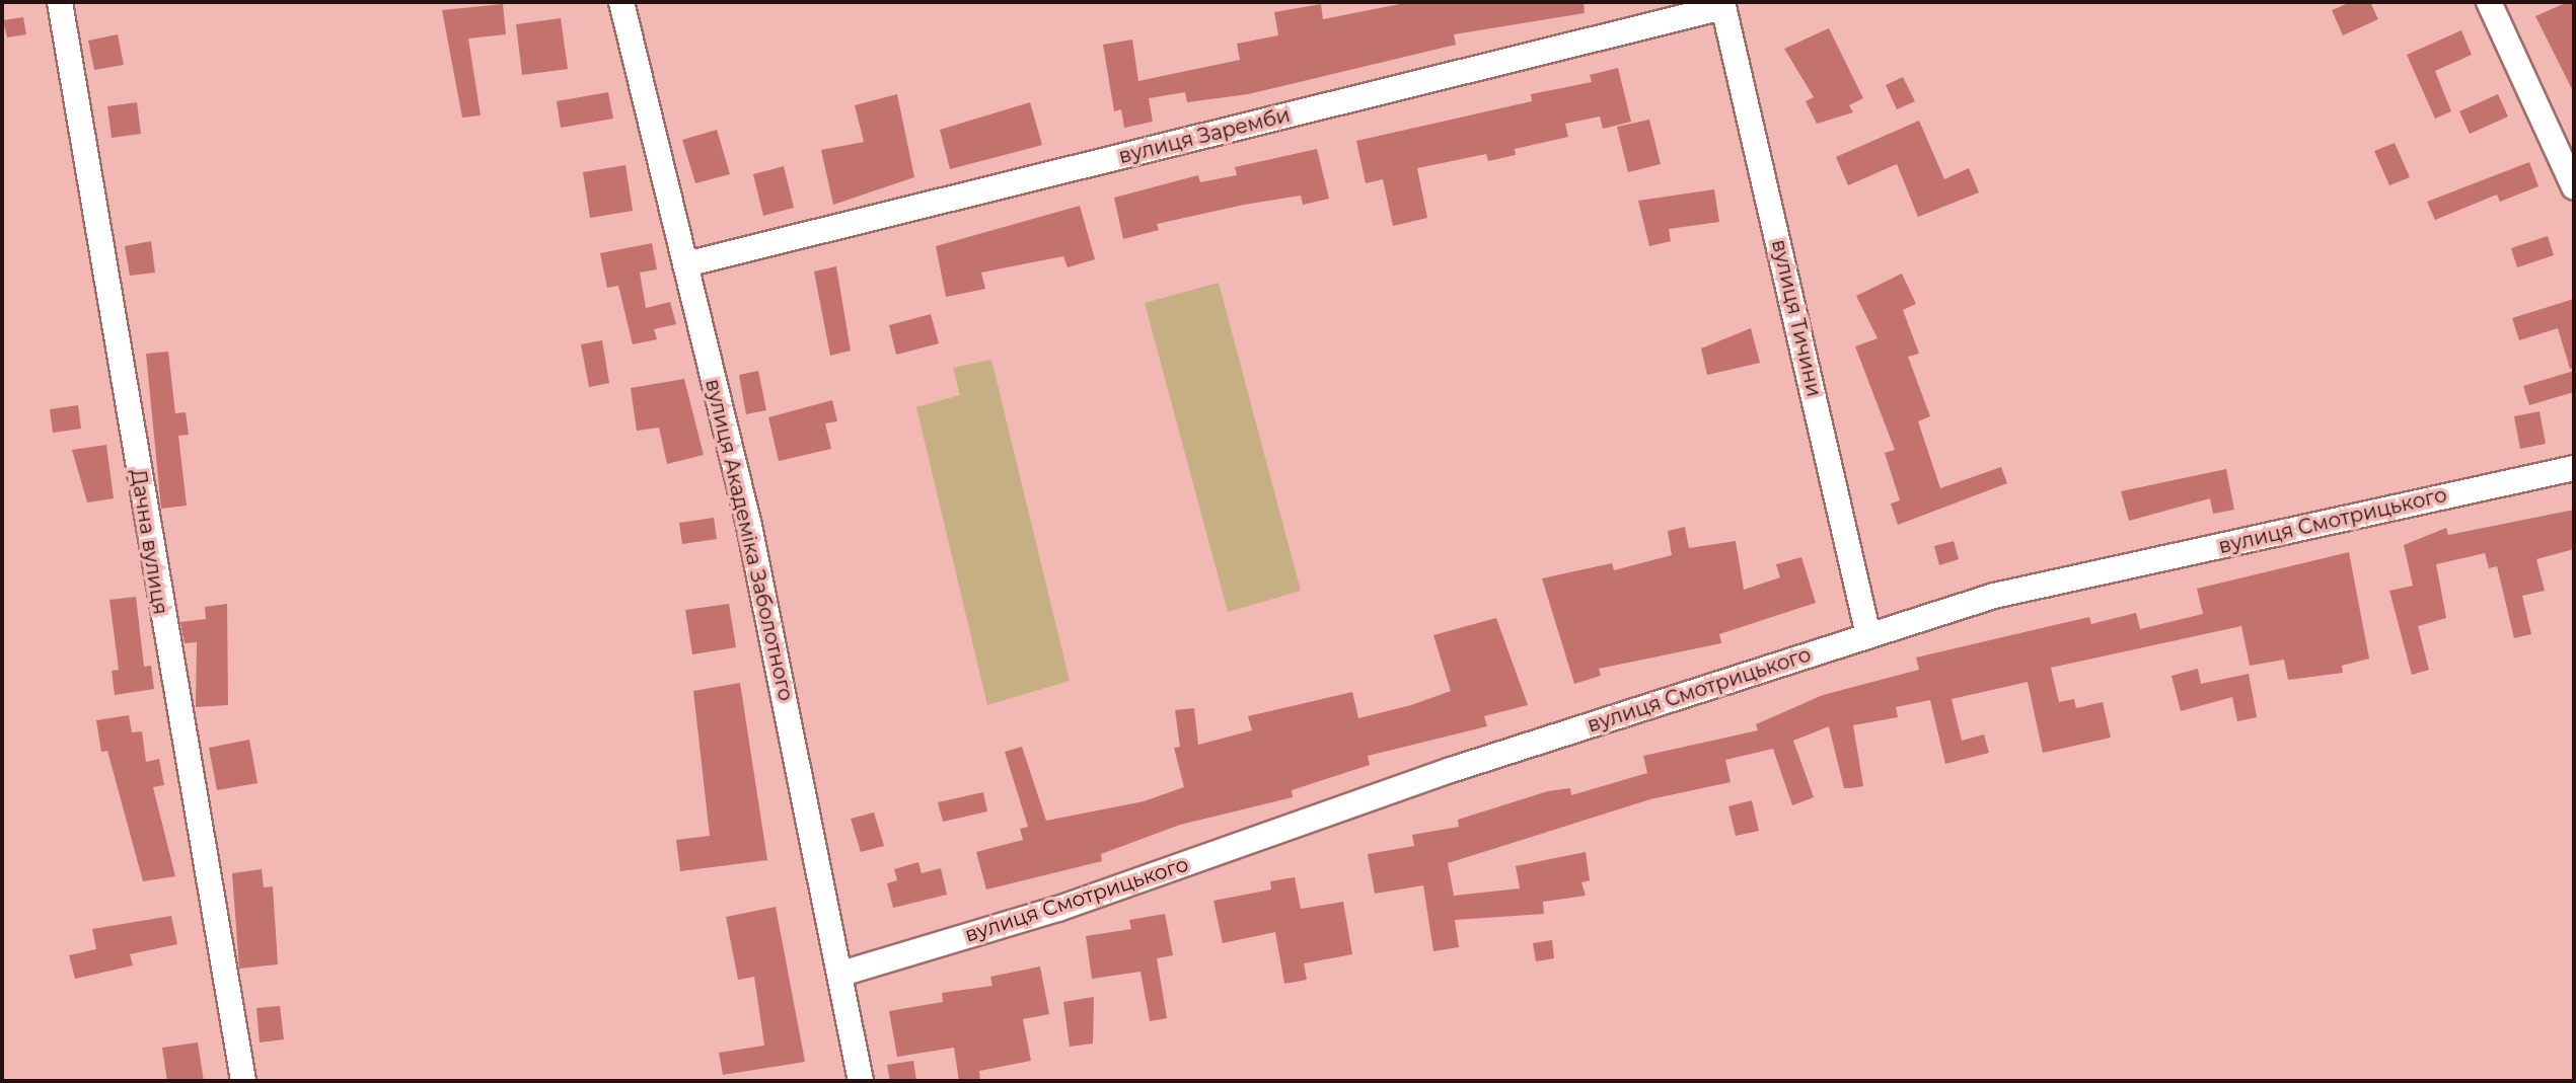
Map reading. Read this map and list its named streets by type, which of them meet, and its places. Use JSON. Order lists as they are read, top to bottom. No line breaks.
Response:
{"streets":{"street":["вулиця Заремби","вулиця Тичини","вулиця Смотрицького","вулиця Академіка Заболотного","Дачна вулиця"]},"crossings":[["вулиця Заремби","вулиця Тичини"],["вулиця Заремби","вулиця Академіка Заболотного"],["вулиця Тичини","вулиця Смотрицького"],["вулиця Смотрицького","вулиця Академіка Заболотного"]]}
